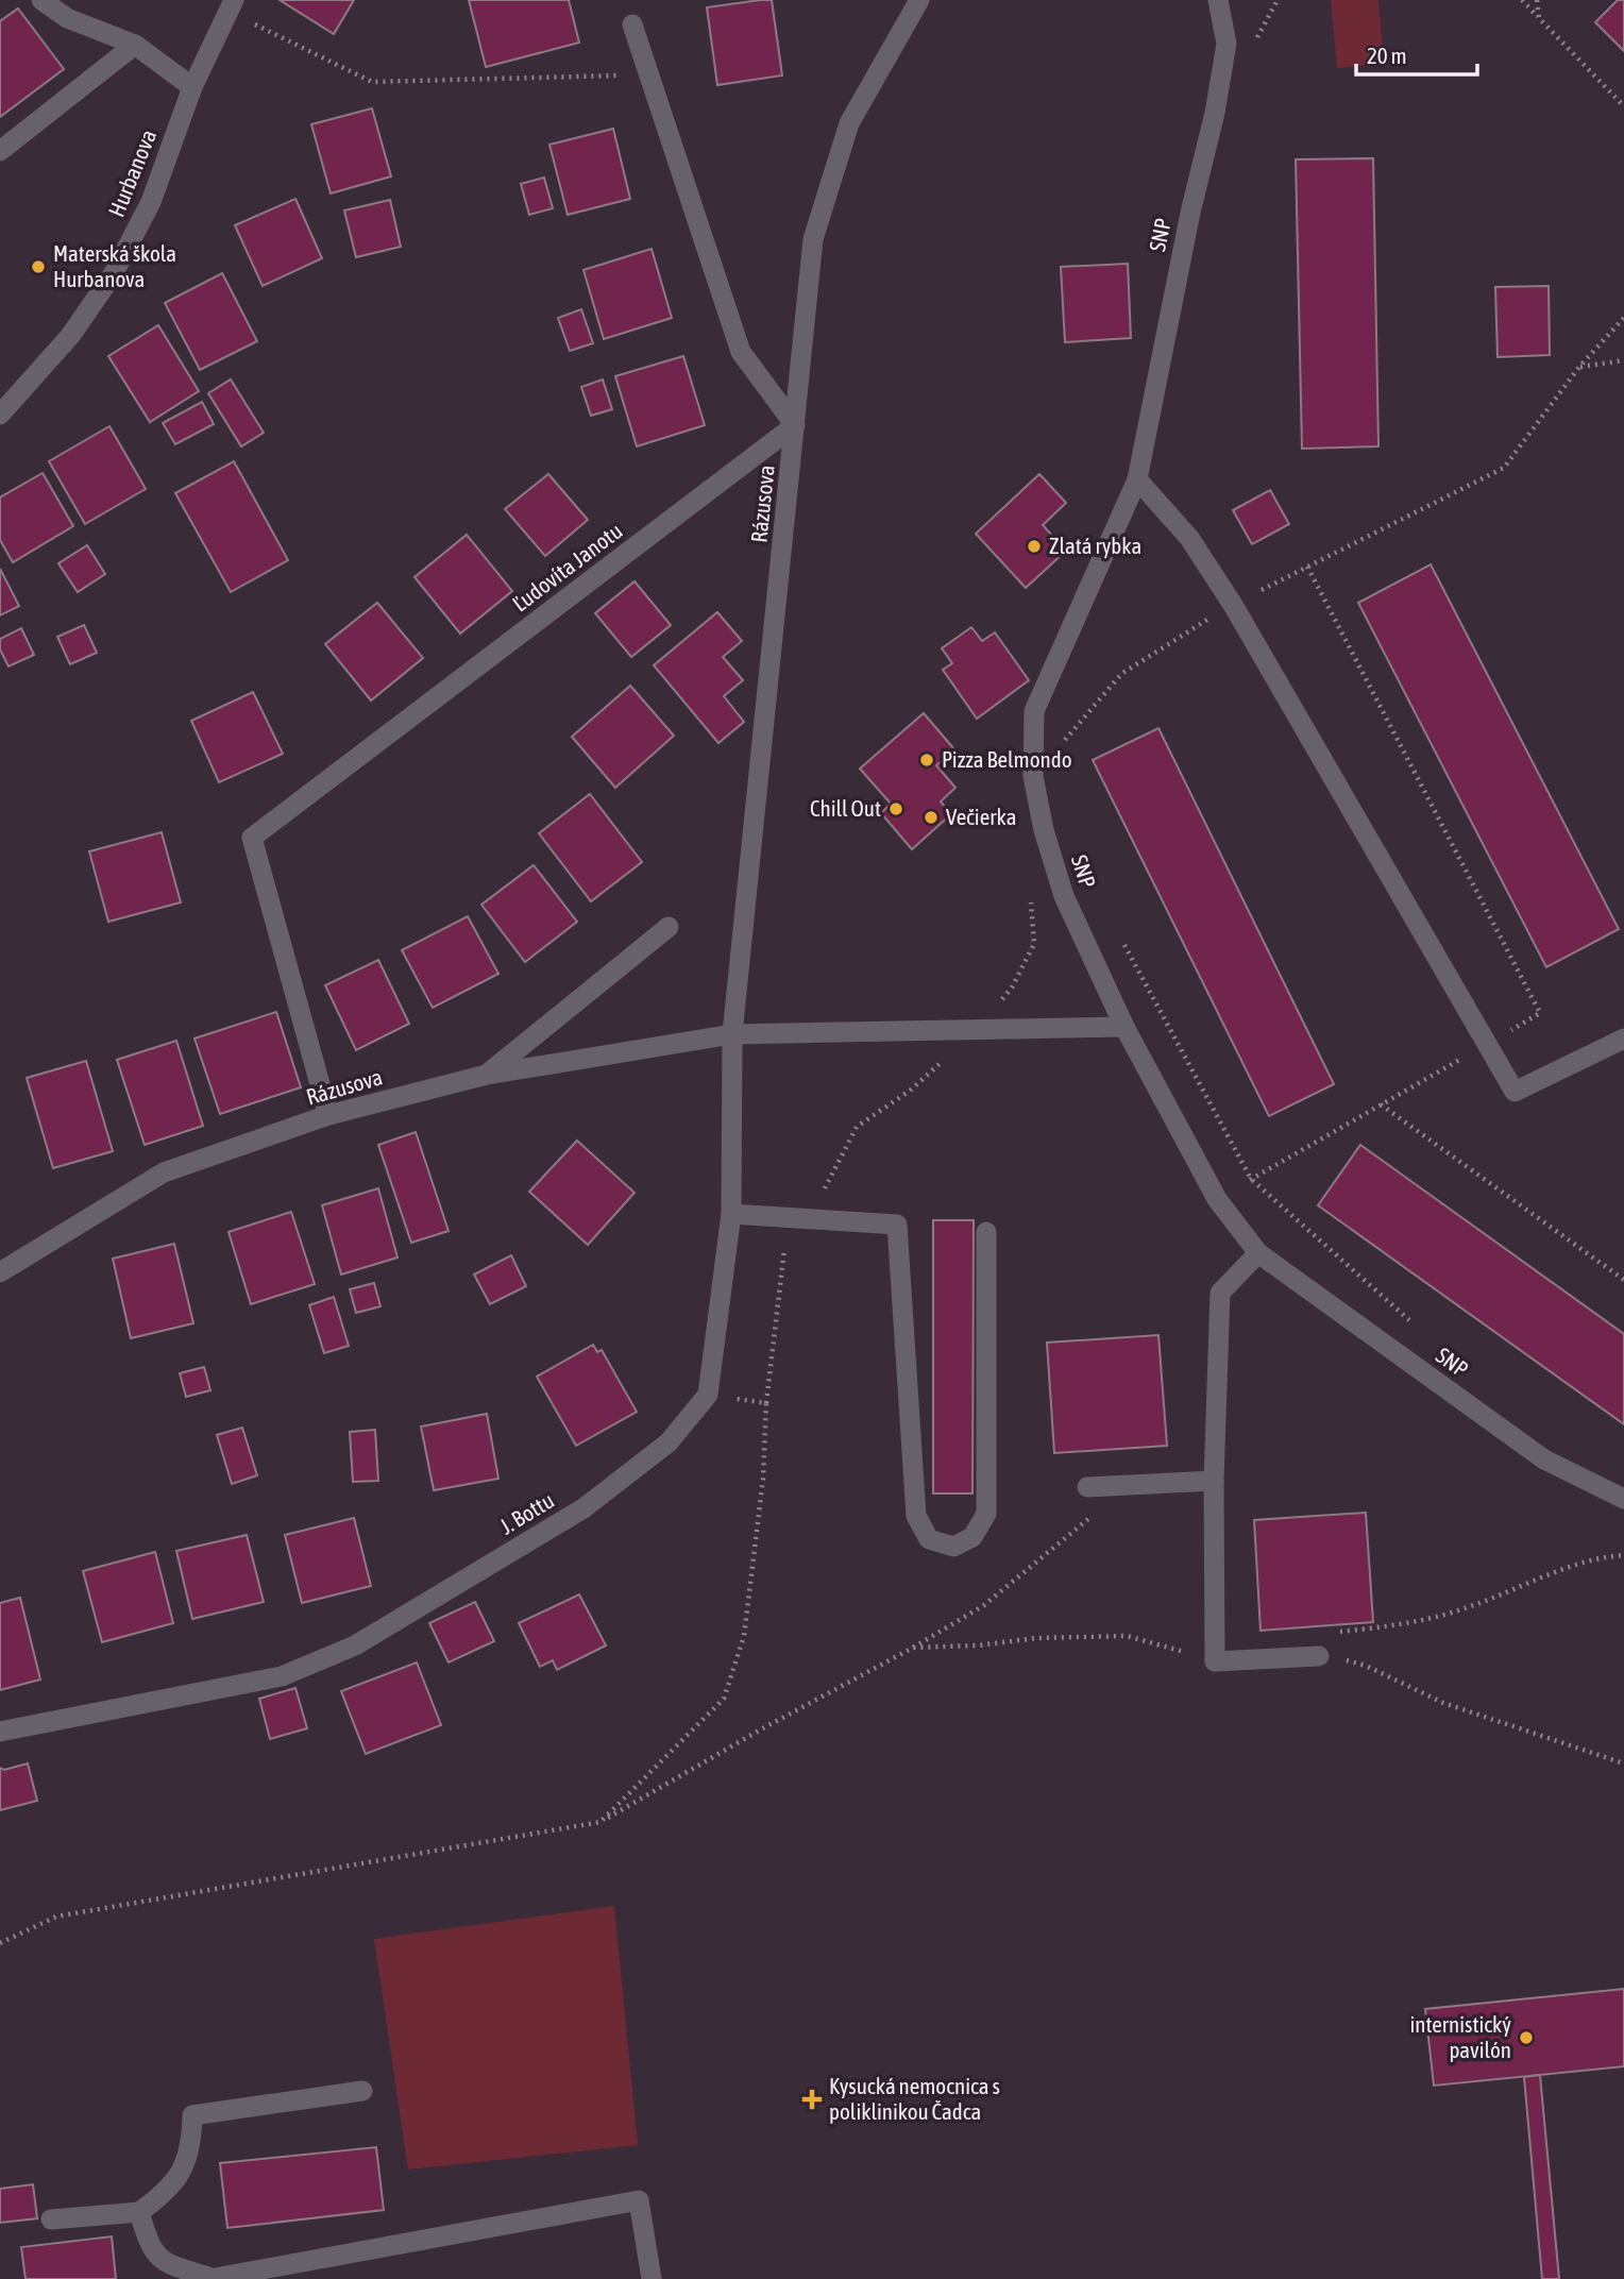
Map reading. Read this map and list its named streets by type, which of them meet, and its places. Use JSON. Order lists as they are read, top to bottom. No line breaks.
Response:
{"streets":{"street":["Hurbanova","SNP","Rázusova","Ľudovíta Janotu","J. Bottu"]},"crossings":[["SNP","Rázusova"],["Rázusova","Ľudovíta Janotu"]],"places":{"other":["Materská škola Hurbanova","Zlatá rybka","Pizza Belmondo","Chill Out","Večierka","internistický pavilón"],"health":["Kysucká nemocnica s poliklinikou Čadca"]},"scale_bar":"20 m"}
